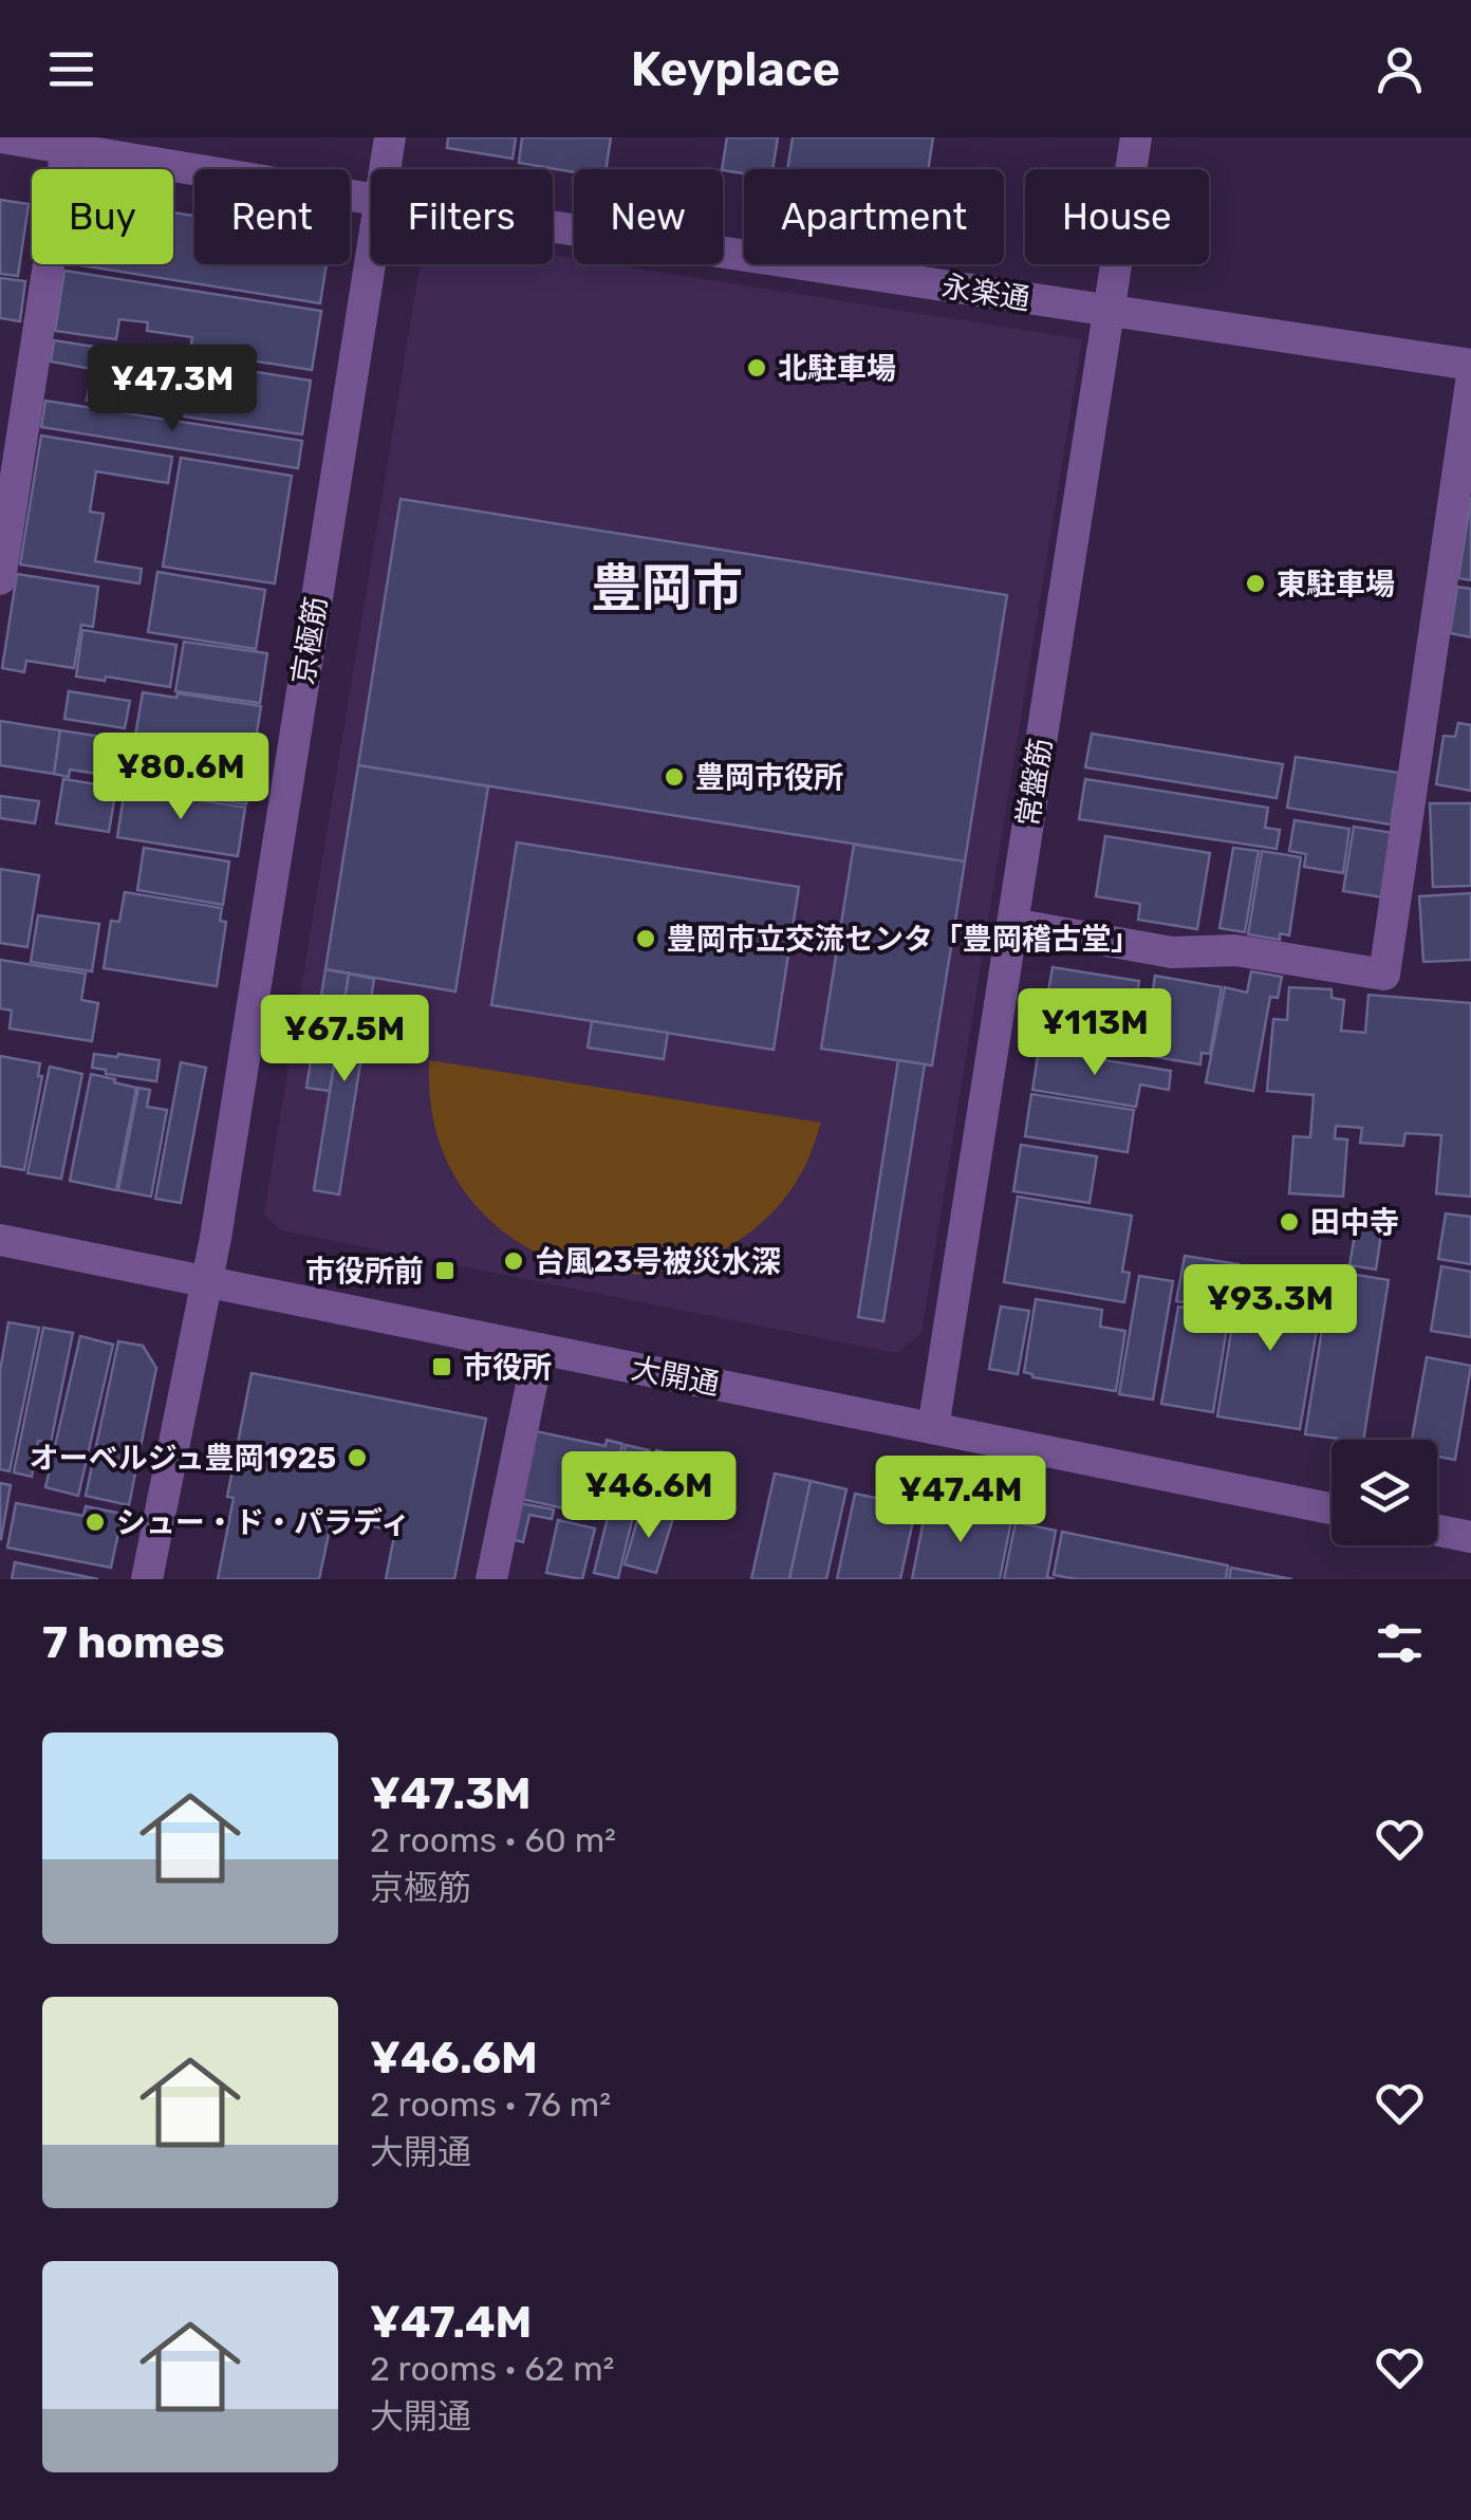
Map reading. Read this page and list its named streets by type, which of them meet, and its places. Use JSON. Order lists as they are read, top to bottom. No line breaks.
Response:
{"streets":{"street":["永楽通","京極筋","常盤筋","大開通"]},"crossings":[["永楽通","常盤筋"],["京極筋","大開通"],["常盤筋","大開通"]],"districts":["豊岡市"],"places":{"other":["北駐車場","東駐車場","豊岡市役所","豊岡市立交流センタ「豊岡稽古堂」","田中寺","台風23号被災水深","オーベルジュ豊岡1925","シュー・ド・パラディ"],"transit":["市役所前","市役所"]},"page":{"header":"Keyplace","chip":["Buy","Rent","Filters","New","Apartment","House"],"price":["¥47.3M","¥80.6M","¥113M","¥67.5M","¥93.3M","¥46.6M","¥47.4M"],"heading":"7 homes","list":[{"name":"¥47.3M","note":"2 rooms · 60 m² · 京極筋"},{"name":"¥46.6M","note":"2 rooms · 76 m² · 大開通"},{"name":"¥47.4M","note":"2 rooms · 62 m² · 大開通"}]}}
